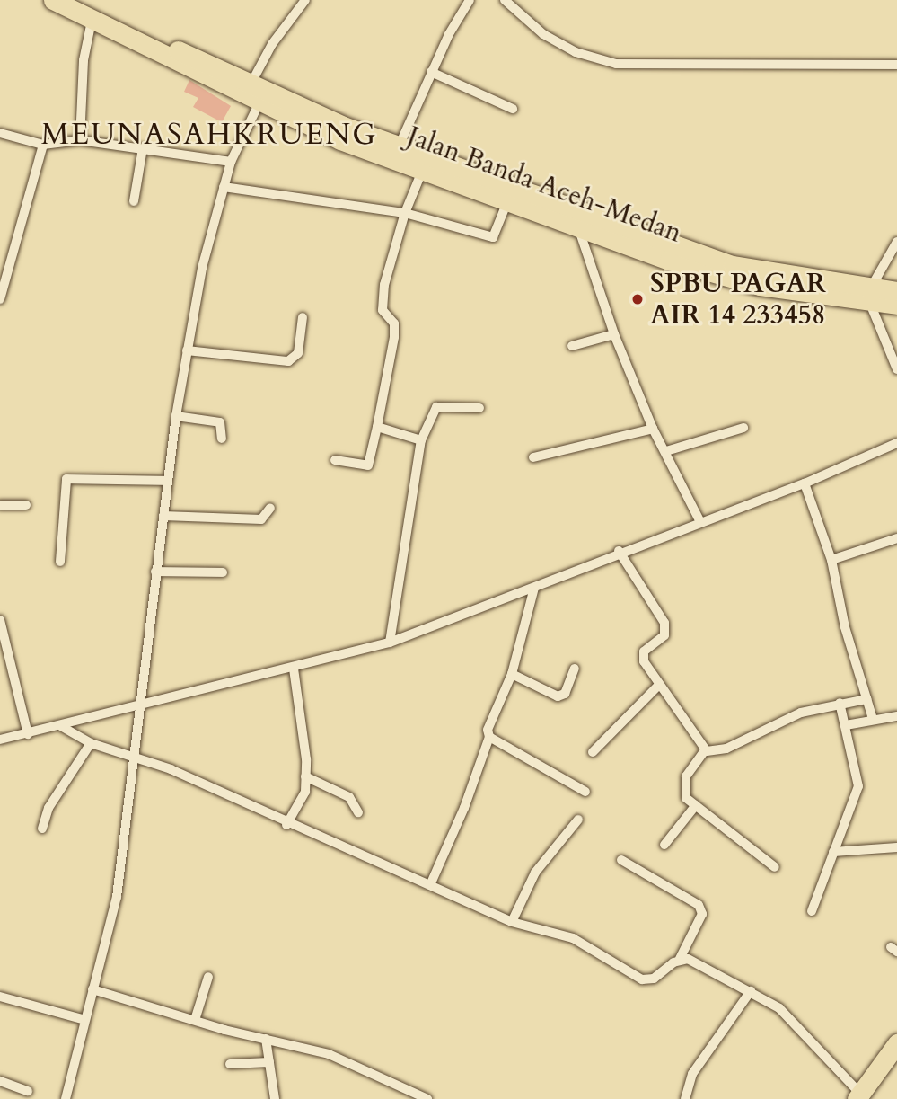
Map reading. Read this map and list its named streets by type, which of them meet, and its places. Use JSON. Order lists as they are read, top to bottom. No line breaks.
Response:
{"streets":{"highway":["Jalan Banda Aceh-Medan"]},"districts":["MEUNASAHKRUENG"],"places":["SPBU PAGAR AIR 14 233458"]}
